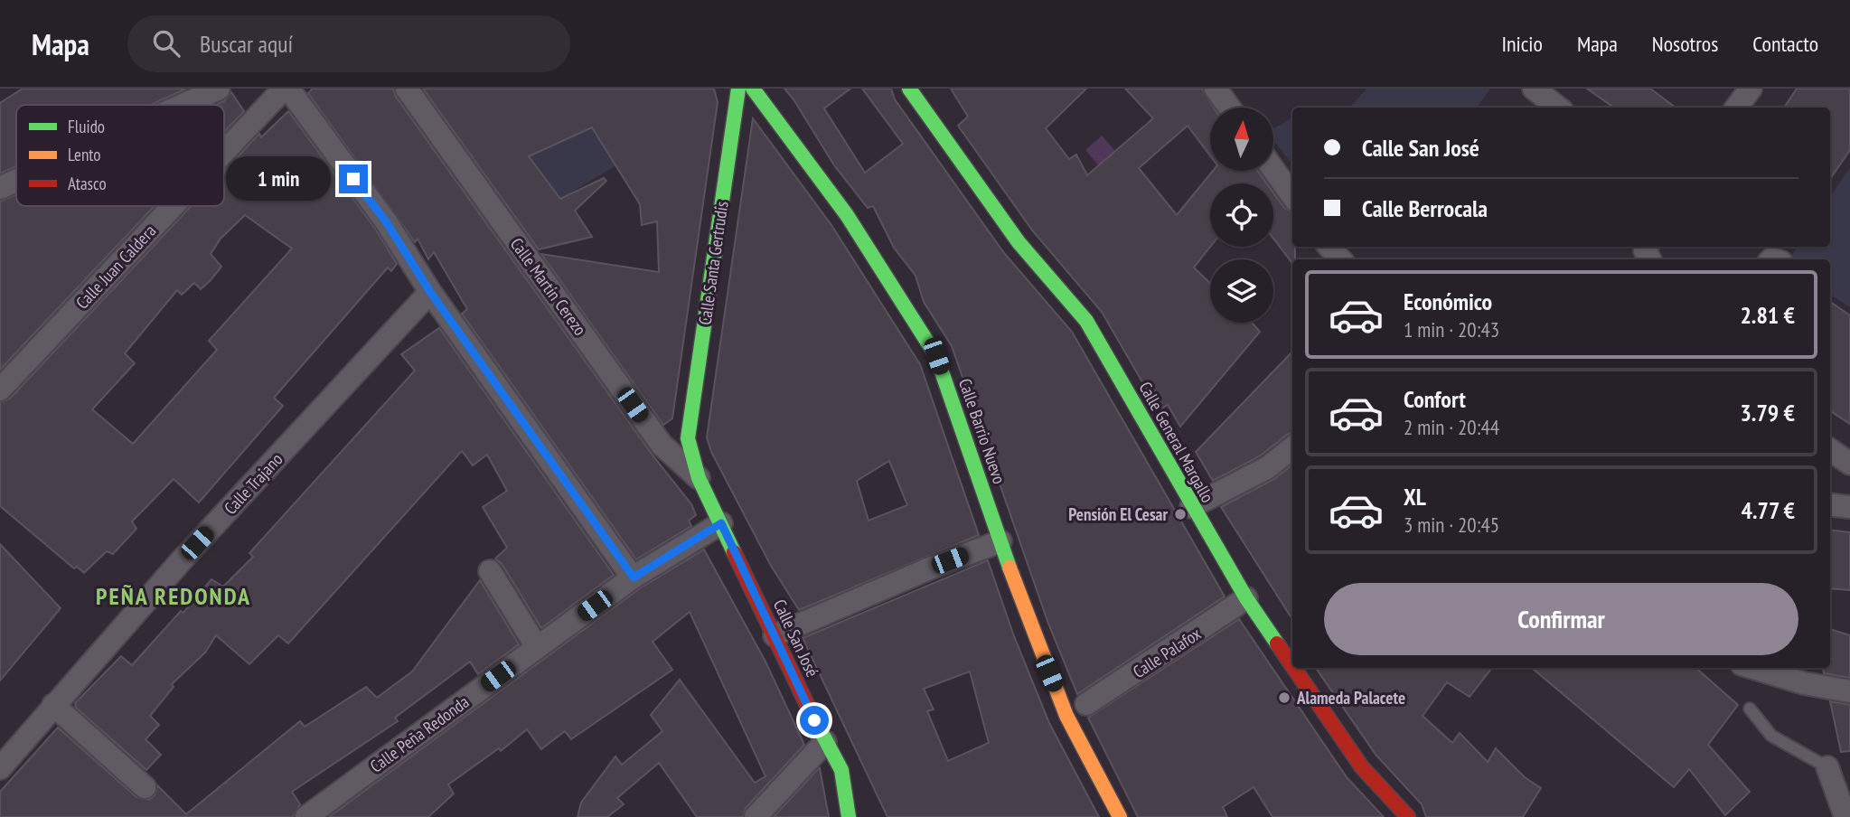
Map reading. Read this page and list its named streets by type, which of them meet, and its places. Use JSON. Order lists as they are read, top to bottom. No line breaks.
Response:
{"streets":{"street":["Calle Santa Gertrudis","Calle Juan Caldera","Calle Martín Cerezo","Calle Barrio Nuevo","Calle General Margallo","Calle Trajano","Calle San José","Calle Palafox","Calle Peña Redonda"]},"crossings":[["Calle Santa Gertrudis","Calle Martín Cerezo"],["Calle Santa Gertrudis","Calle San José"],["Calle Martín Cerezo","Calle San José"],["Calle General Margallo","Calle Palafox"],["Calle San José","Calle Peña Redonda"]],"districts":["PEÑA REDONDA"],"places":["Pensión El Cesar","Alameda Palacete"],"legend":["Fluido","Lento","Atasco"],"north":"top","page":{"header":"Mapa","search":"Buscar aquí","nav":["Inicio","Mapa","Nosotros","Contacto"],"banner":["Calle San José","Calle Berrocala"],"bubble":"1 min","list":[{"name":"Económico","note":"1 min · 20:43","value":"2.81 €"},{"name":"Confort","note":"2 min · 20:44","value":"3.79 €"},{"name":"XL","note":"3 min · 20:45","value":"4.77 €"}],"buttons":"Confirmar"}}
